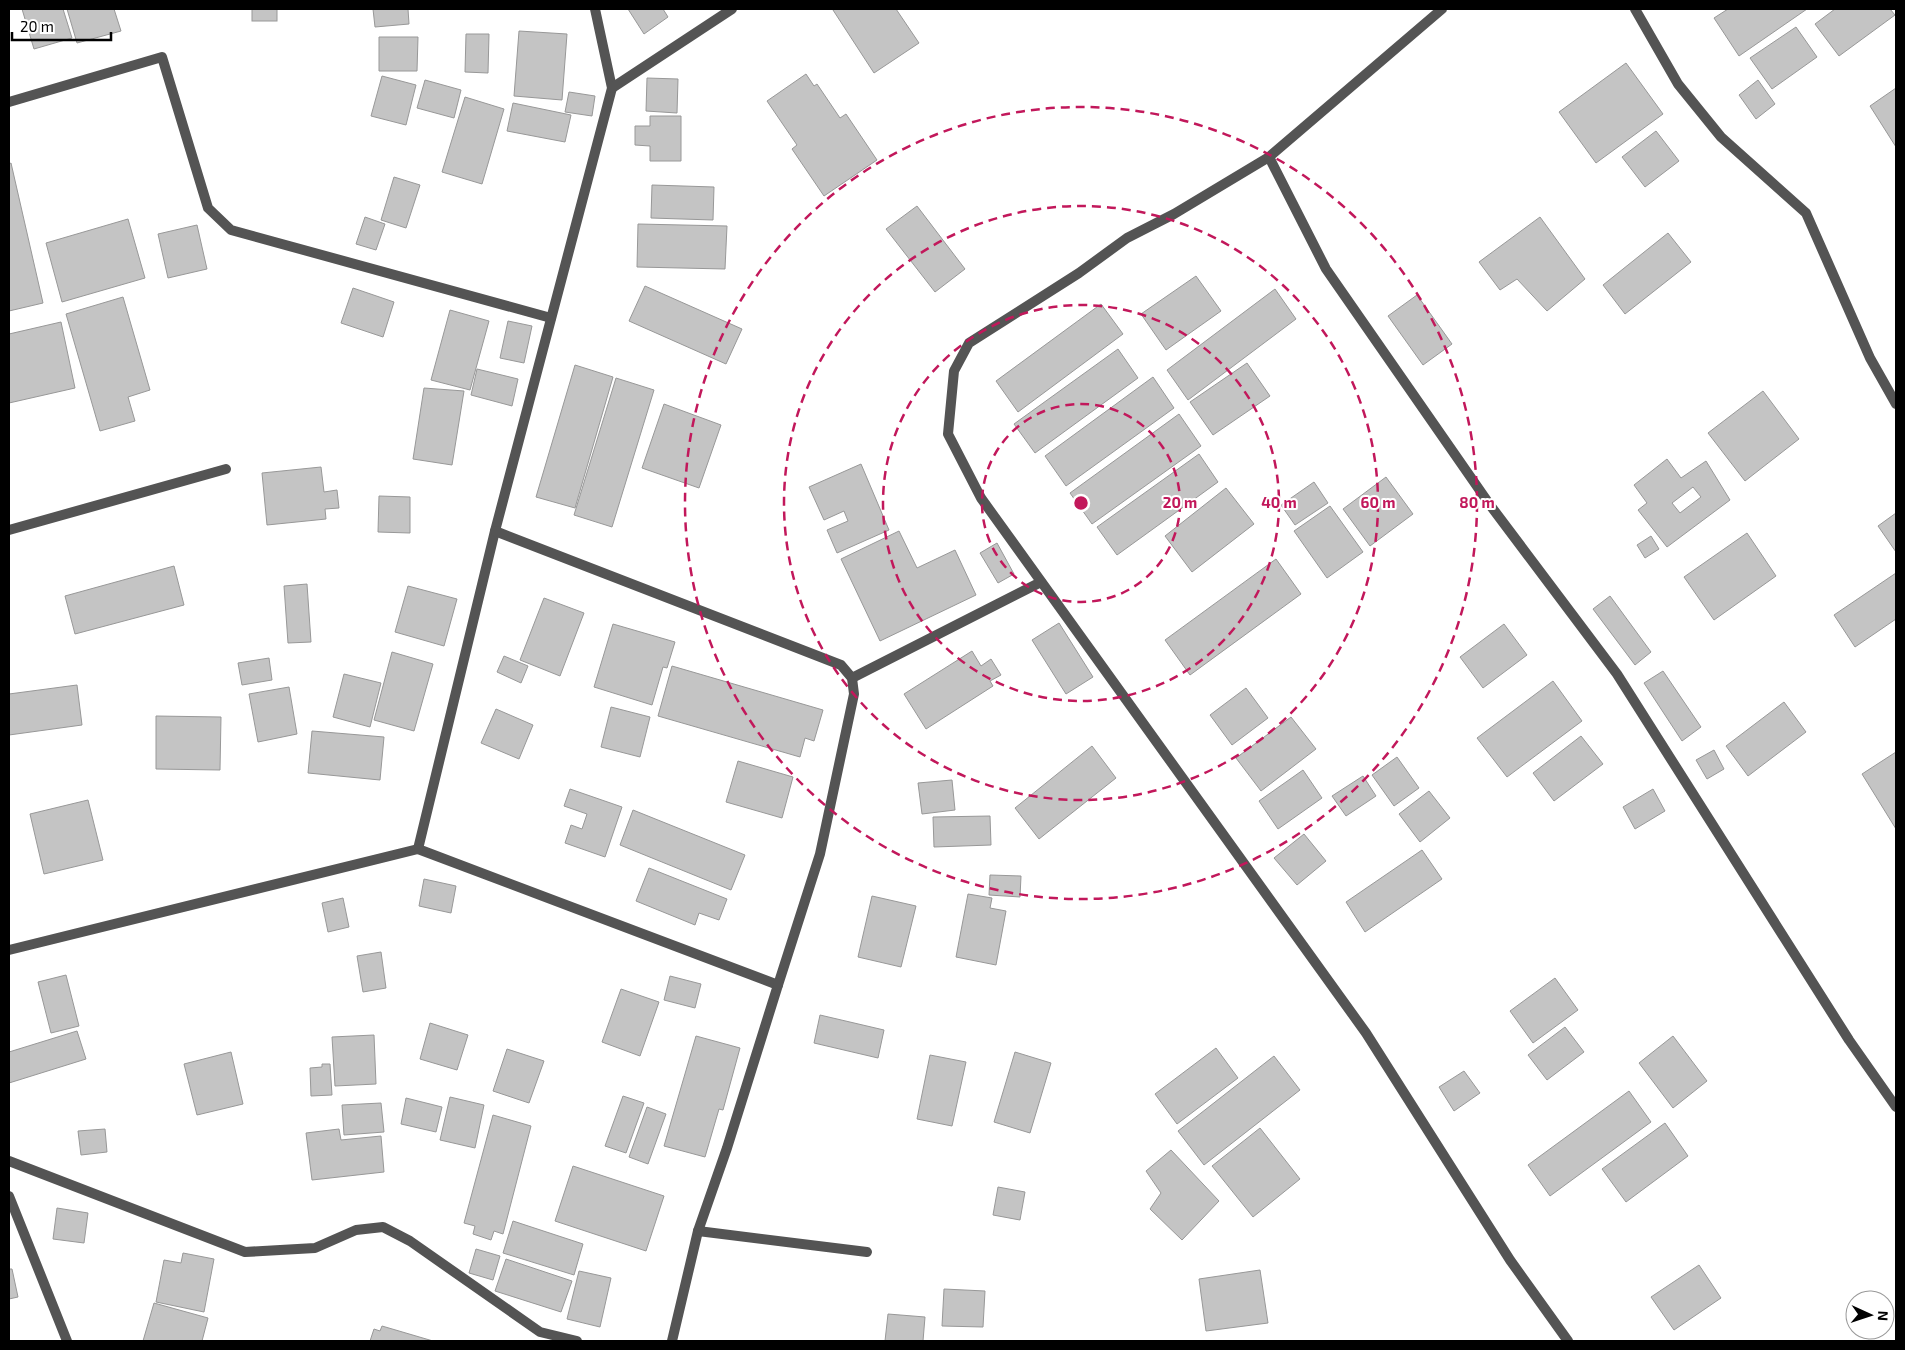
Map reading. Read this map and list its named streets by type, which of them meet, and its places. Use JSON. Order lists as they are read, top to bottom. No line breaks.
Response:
{"scale_bar":"20 m","north":"right","rings":["20 m","40 m","60 m","80 m"]}
